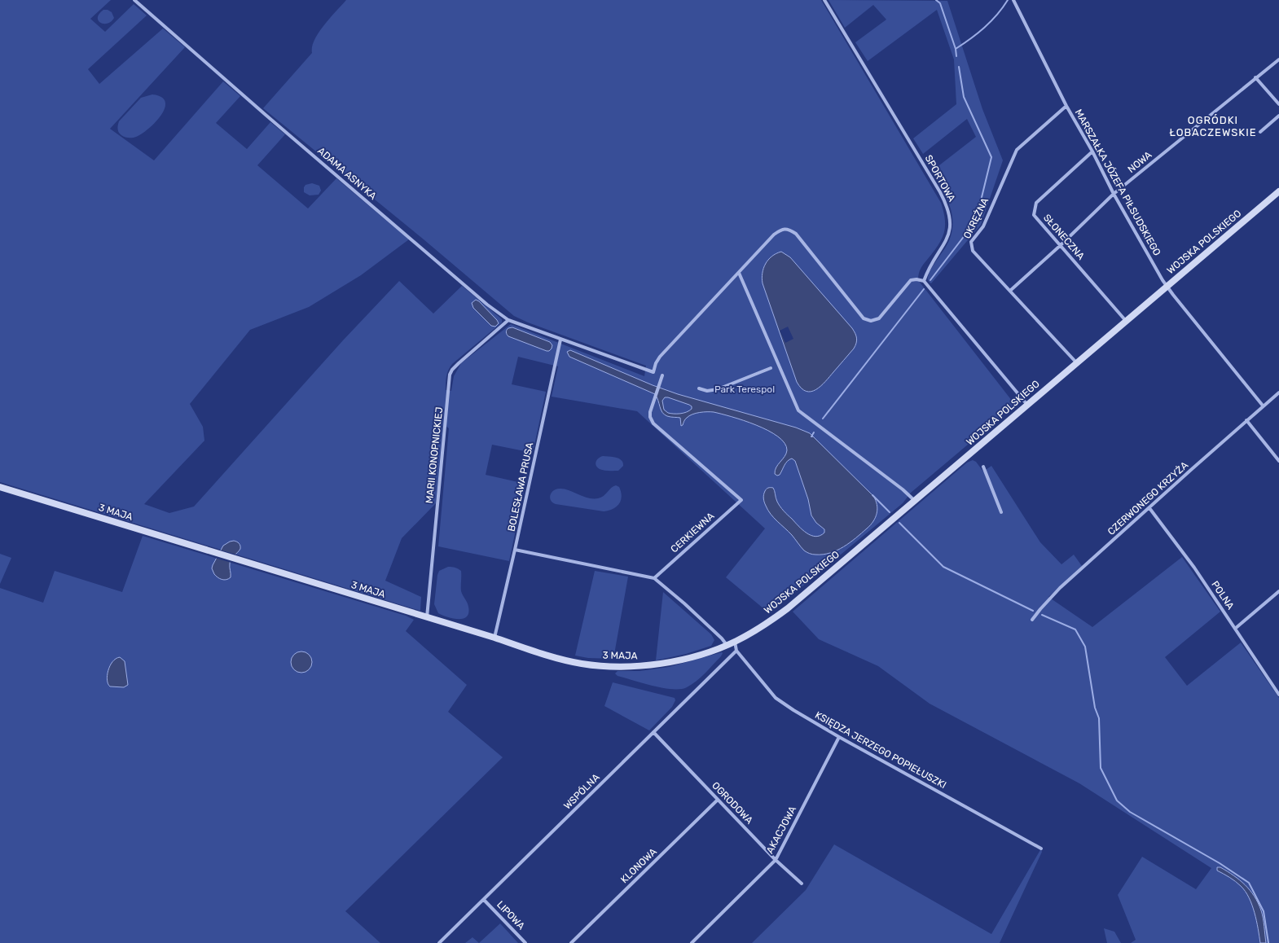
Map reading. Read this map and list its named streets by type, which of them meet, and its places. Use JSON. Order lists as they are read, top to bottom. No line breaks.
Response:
{"streets":{"street":["NOWA","ADAMA ASNYKA","SPORTOWA","MARSZAŁKA JÓZEFA PIŁSUDSKIEGO","OKRĘŻNA","SŁONECZNA","WOJSKA POLSKIEGO","MARII KONOPNICKIEJ","BOLESŁAWA PRUSA","CZERWONEGO KRZYŻA","3 MAJA","CERKIEWNA","POLNA","KSIĘDZA JERZEGO POPIEŁUSZKI","WSPÓLNA","OGRODOWA","AKACJOWA","KLONOWA","LIPOWA"]},"crossings":[["NOWA","MARSZAŁKA JÓZEFA PIŁSUDSKIEGO"],["NOWA","OKRĘŻNA"],["NOWA","SŁONECZNA"],["ADAMA ASNYKA","MARII KONOPNICKIEJ"],["ADAMA ASNYKA","BOLESŁAWA PRUSA"],["MARSZAŁKA JÓZEFA PIŁSUDSKIEGO","OKRĘŻNA"],["MARSZAŁKA JÓZEFA PIŁSUDSKIEGO","SŁONECZNA"],["MARSZAŁKA JÓZEFA PIŁSUDSKIEGO","WOJSKA POLSKIEGO"],["MARSZAŁKA JÓZEFA PIŁSUDSKIEGO","CZERWONEGO KRZYŻA"],["OKRĘŻNA","WOJSKA POLSKIEGO"],["SŁONECZNA","WOJSKA POLSKIEGO"],["WOJSKA POLSKIEGO","3 MAJA"],["WOJSKA POLSKIEGO","KSIĘDZA JERZEGO POPIEŁUSZKI"],["MARII KONOPNICKIEJ","3 MAJA"],["BOLESŁAWA PRUSA","3 MAJA"],["CZERWONEGO KRZYŻA","POLNA"],["3 MAJA","KSIĘDZA JERZEGO POPIEŁUSZKI"],["KSIĘDZA JERZEGO POPIEŁUSZKI","WSPÓLNA"],["KSIĘDZA JERZEGO POPIEŁUSZKI","AKACJOWA"],["WSPÓLNA","OGRODOWA"],["WSPÓLNA","LIPOWA"],["OGRODOWA","AKACJOWA"],["OGRODOWA","KLONOWA"]],"districts":["OGRÓDKI ŁOBACZEWSKIE"],"parks":["Park Terespol"]}
